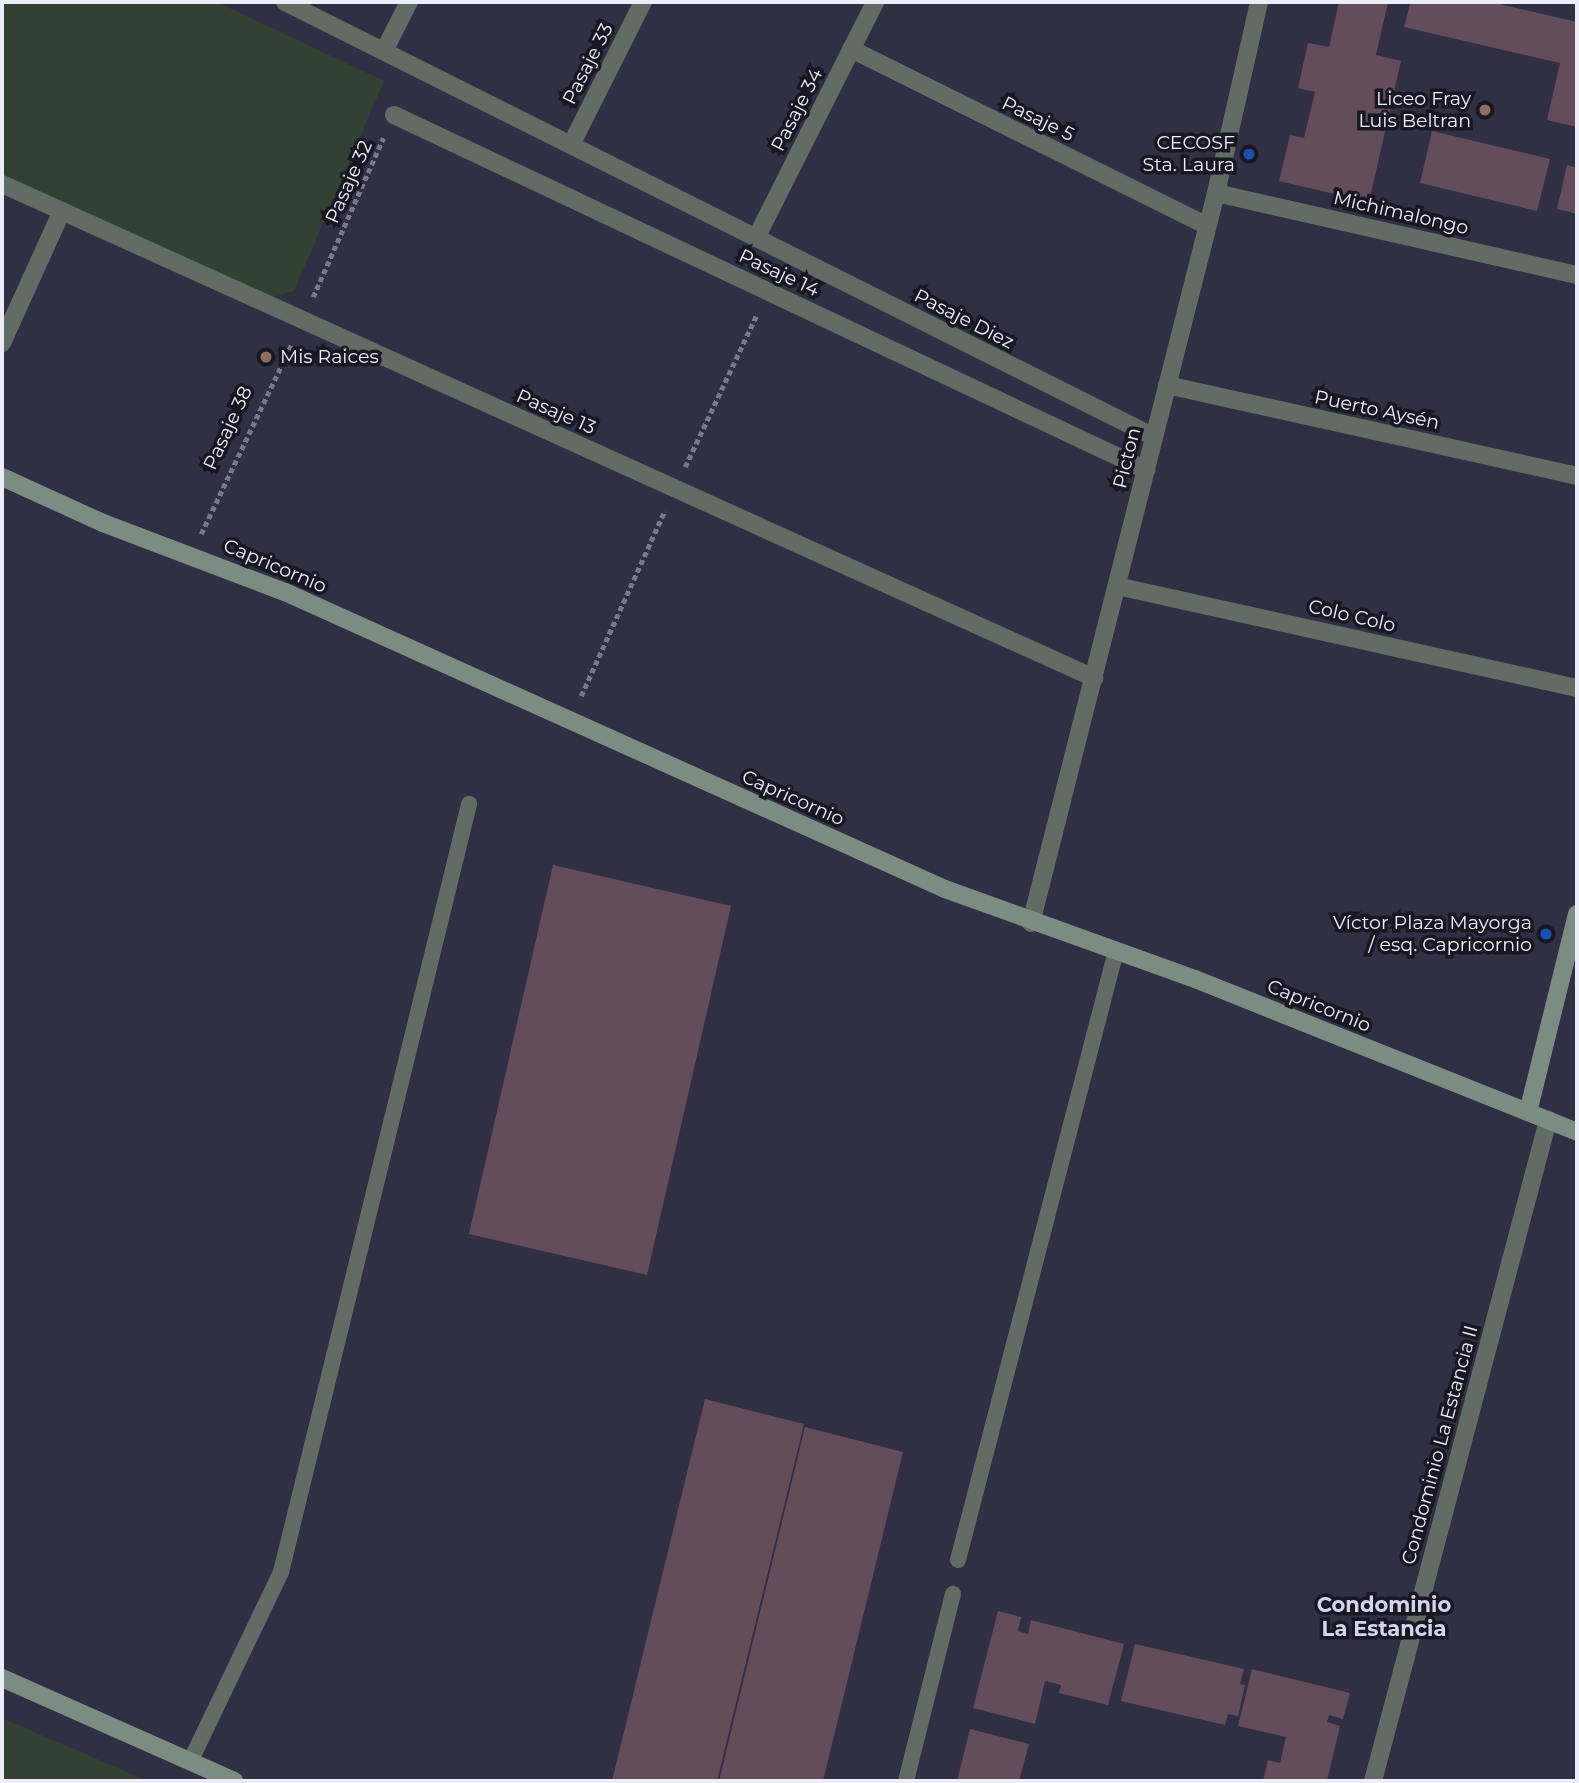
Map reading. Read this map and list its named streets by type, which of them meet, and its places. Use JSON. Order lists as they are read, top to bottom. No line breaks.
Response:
{"streets":{"street":["Pasaje 33","Pasaje 34","Pasaje 5","Michimalongo","Pasaje 14","Pasaje Diez","Puerto Aysén","Pasaje 13","Picton","Capricornio","Colo Colo","Condominio La Estancia II"],"path":["Pasaje 32","Pasaje 38"]},"crossings":[["Pasaje 33","Pasaje 14"],["Pasaje 34","Pasaje 5"],["Pasaje 34","Pasaje 14"],["Pasaje 34","Pasaje Diez"],["Pasaje 5","Picton"],["Pasaje 32","Pasaje 14"],["Pasaje 32","Pasaje 13"],["Pasaje 32","Pasaje 38"],["Michimalongo","Picton"],["Pasaje 14","Pasaje Diez"],["Pasaje 14","Picton"],["Pasaje Diez","Picton"],["Puerto Aysén","Picton"],["Pasaje 13","Pasaje 38"],["Pasaje 13","Picton"],["Pasaje 38","Capricornio"],["Picton","Capricornio"],["Picton","Colo Colo"],["Capricornio","Condominio La Estancia II"]],"districts":["Condominio La Estancia"],"places":["Liceo Fray Luis Beltran","CECOSF Sta. Laura","Mis Raices","Víctor Plaza Mayorga / esq. Capricornio"]}
